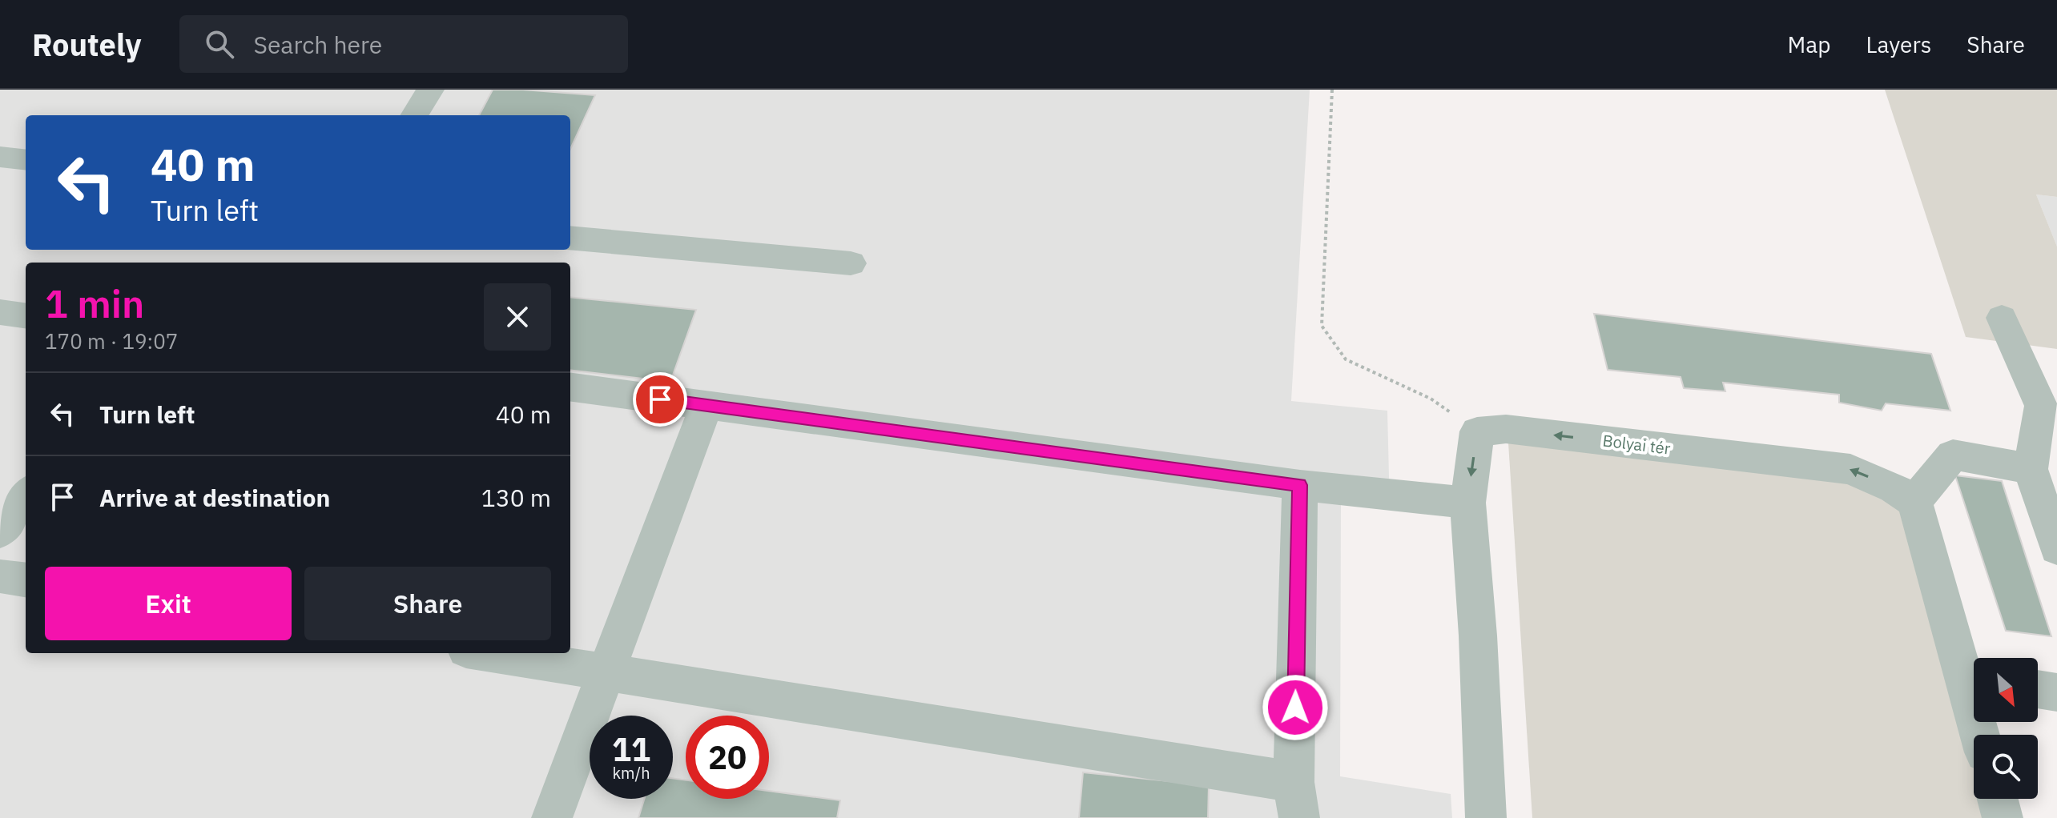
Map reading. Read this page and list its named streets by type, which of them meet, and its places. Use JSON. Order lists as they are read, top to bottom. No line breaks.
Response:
{"streets":{"street":["Bolyai tér"]},"one_way":["Bolyai tér"],"north":"bottom right","page":{"header":"Routely","search":"Search here","nav":["Map","Layers","Share"],"turn":["40 m","Turn left"],"heading":["1 min","170 m · 19:07"],"list":[{"name":"Turn left","value":"40 m"},{"name":"Arrive at destination","value":"130 m"}],"buttons":["Exit","Share"],"speed":"11 km/h","limit":"20"}}
